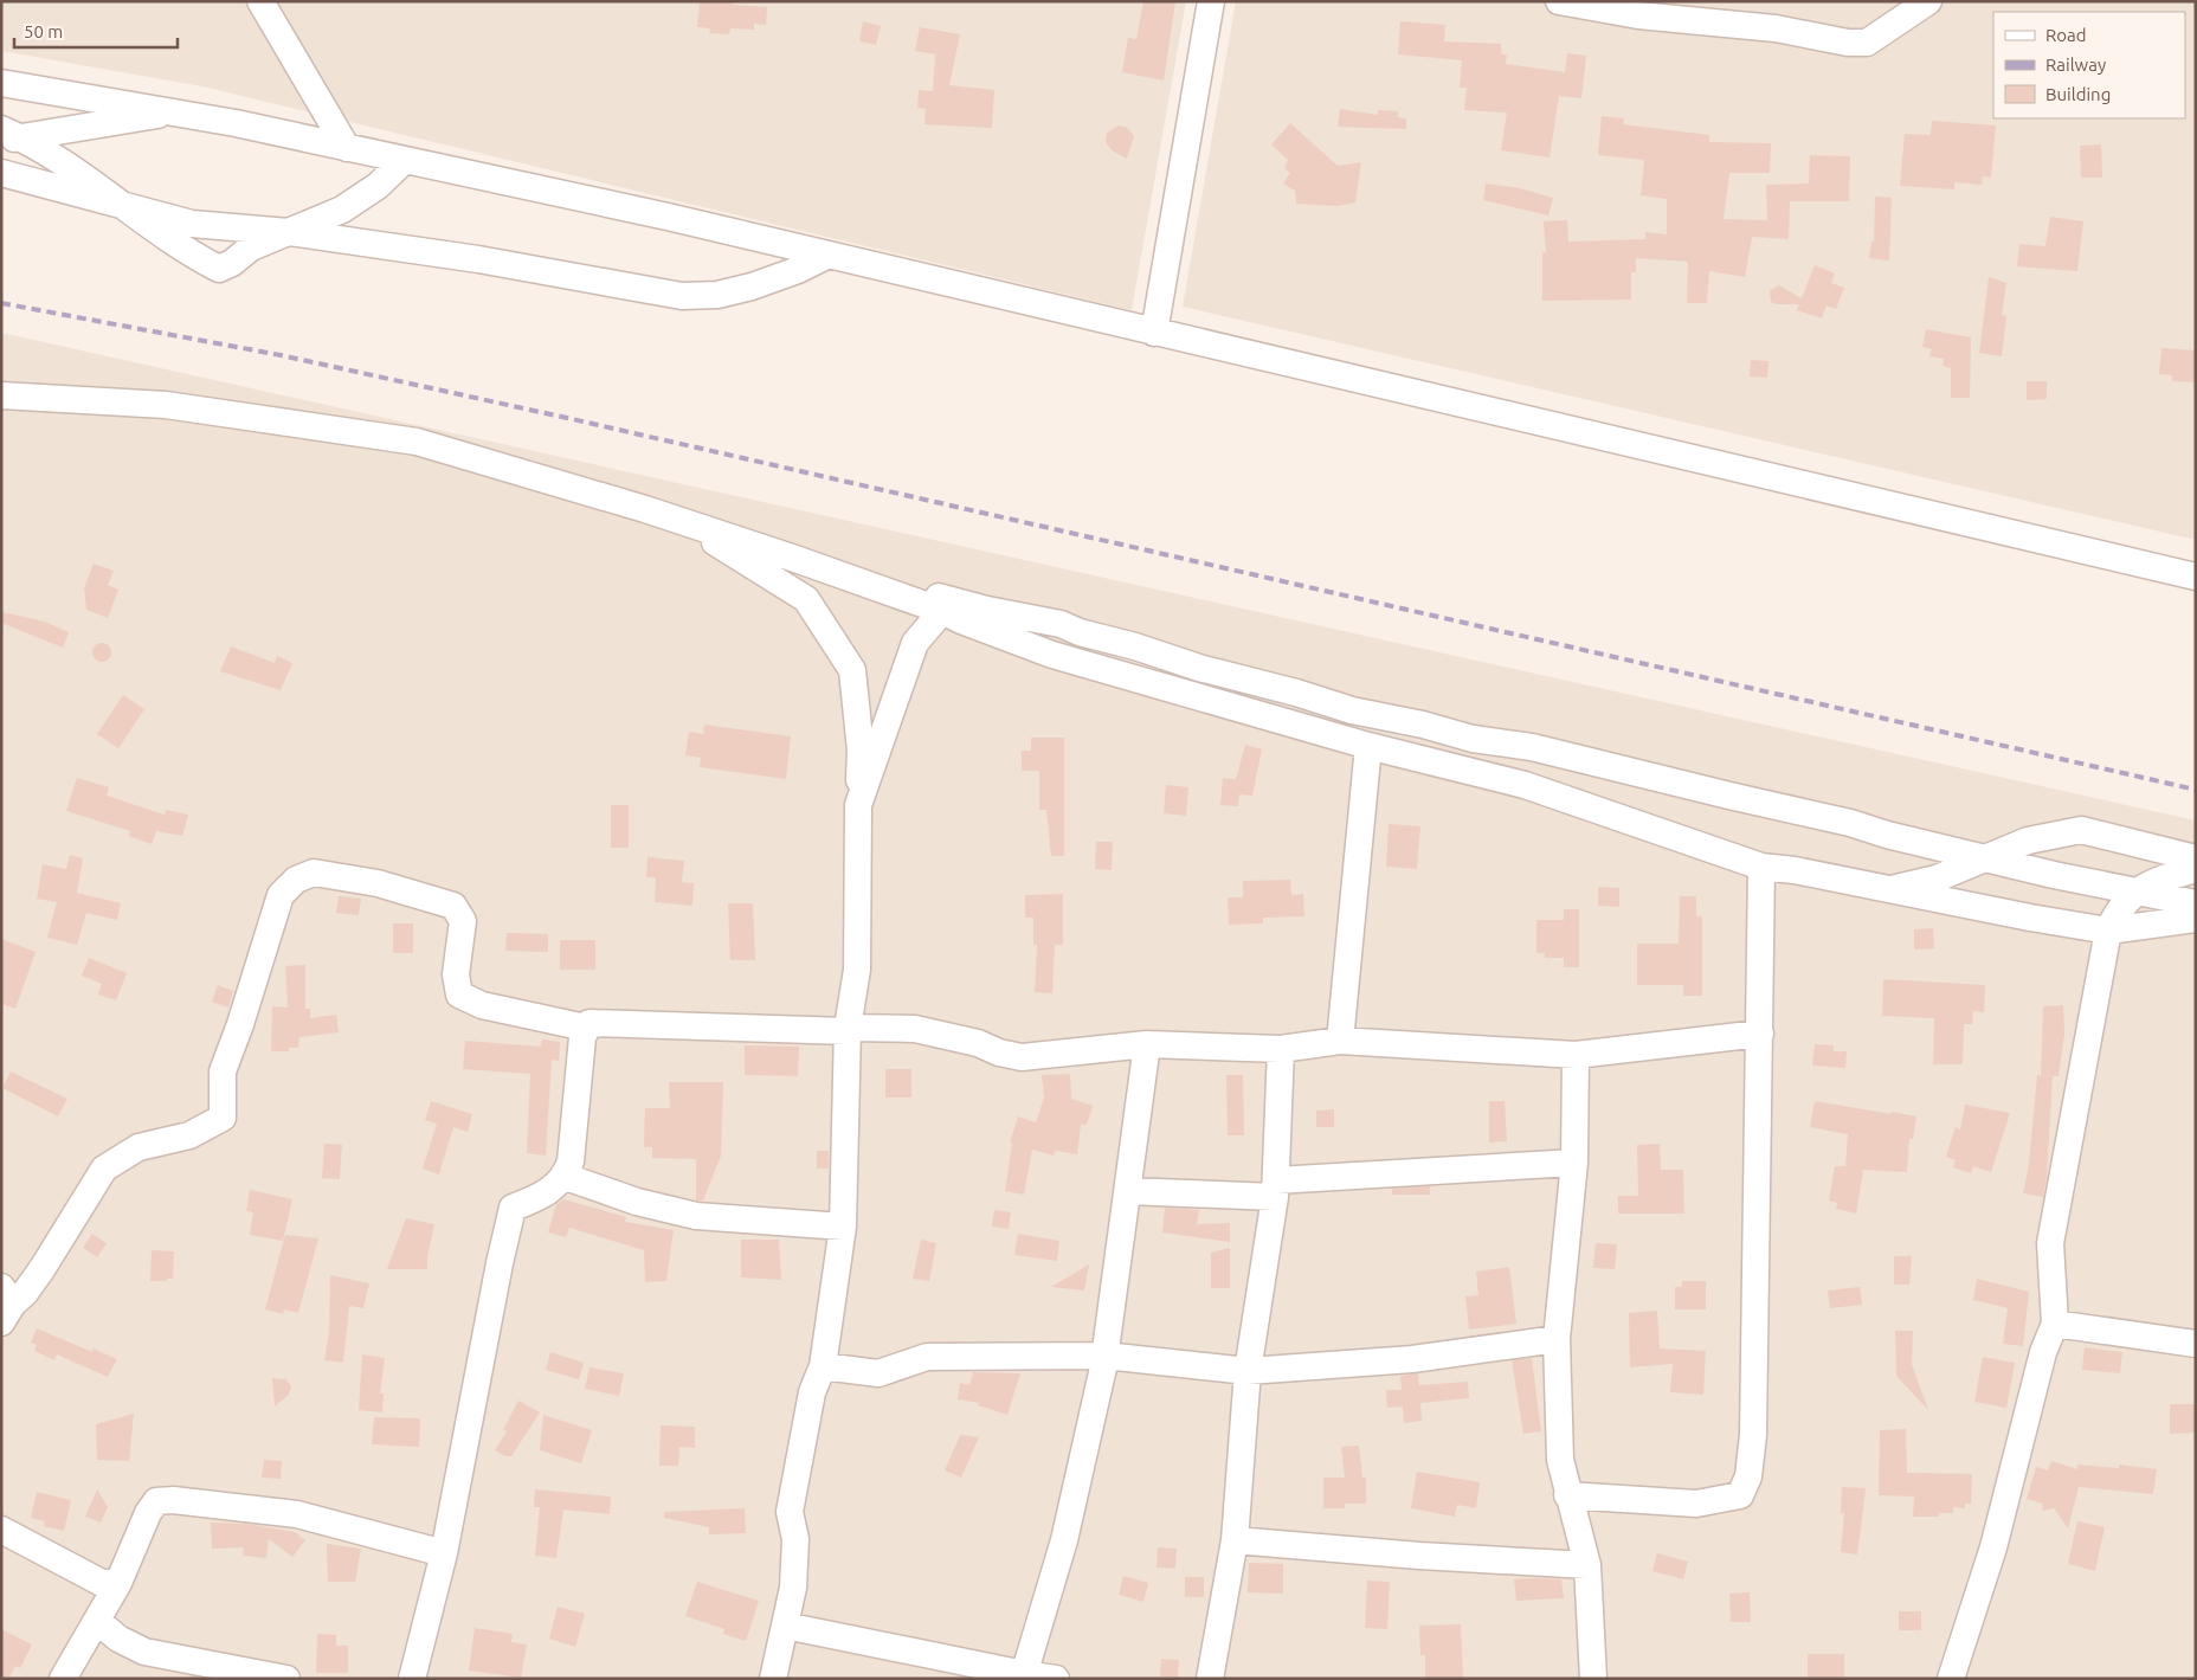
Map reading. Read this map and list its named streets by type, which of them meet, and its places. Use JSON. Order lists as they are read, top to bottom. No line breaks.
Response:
{"legend":["Road","Railway","Building"],"scale_bar":"50 m"}
